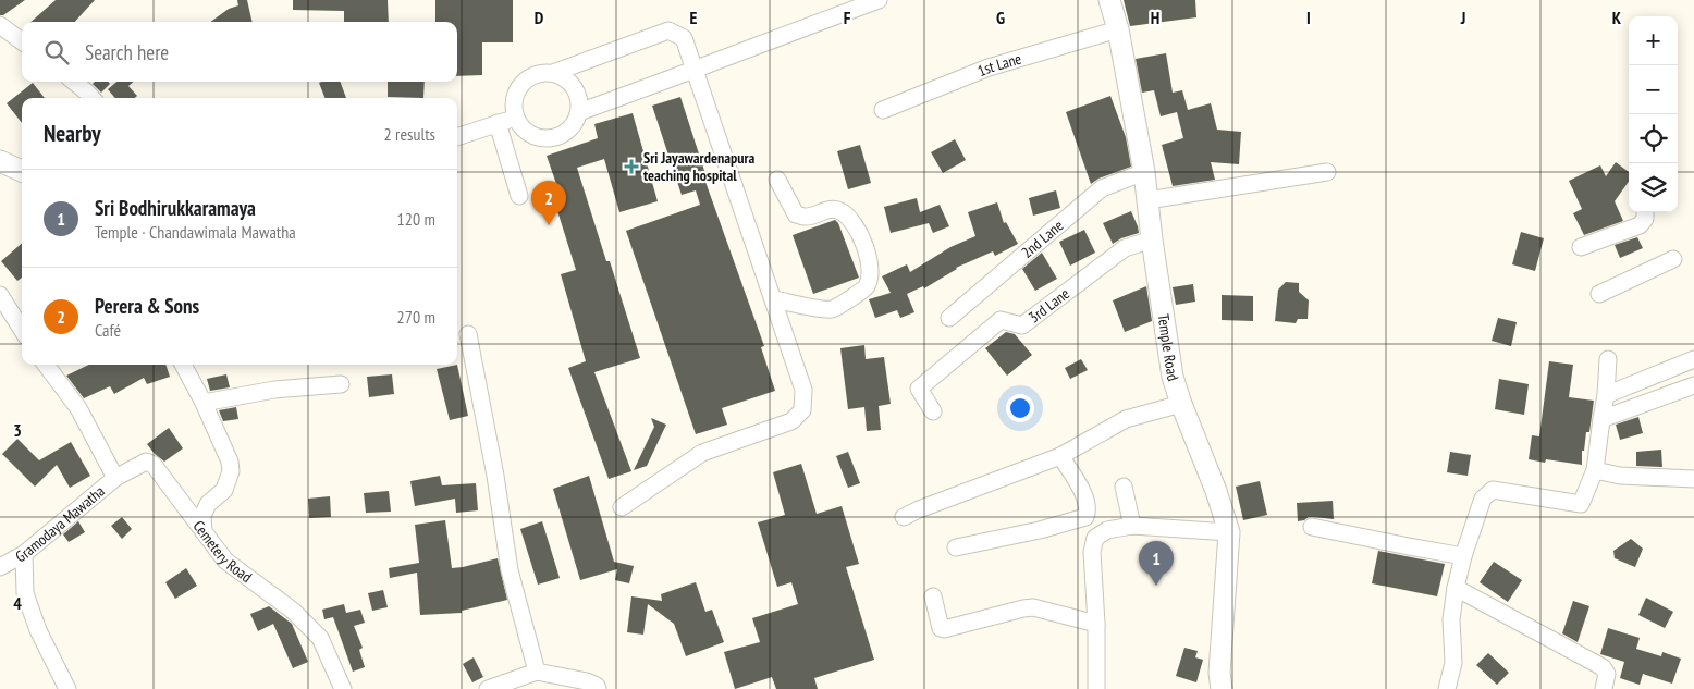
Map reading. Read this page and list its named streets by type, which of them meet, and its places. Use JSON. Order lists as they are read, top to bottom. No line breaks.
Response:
{"streets":{"main road":["Temple Road"],"street":["1st Lane","2nd Lane","3rd Lane","Gramodaya Mawatha","Cemetery Road"]},"crossings":[["1st Lane","Temple Road"],["2nd Lane","Temple Road"],["3rd Lane","Temple Road"],["Gramodaya Mawatha","Cemetery Road"]],"places":{"health":["Sri Jayawardenapura teaching hospital"]},"page":{"map_buttons":["+","−"],"search":"Search here","heading":["Nearby","2 results"],"list":[{"mark":"1","name":"Sri Bodhirukkaramaya","note":"Temple · Chandawimala Mawatha","value":"120 m"},{"mark":"2","name":"Perera & Sons","note":"Café","value":"270 m"}],"pins":["2","1"]},"grid":{"columns":["D","E","F","G","H","I","J","K"],"rows":["3","4"]}}
